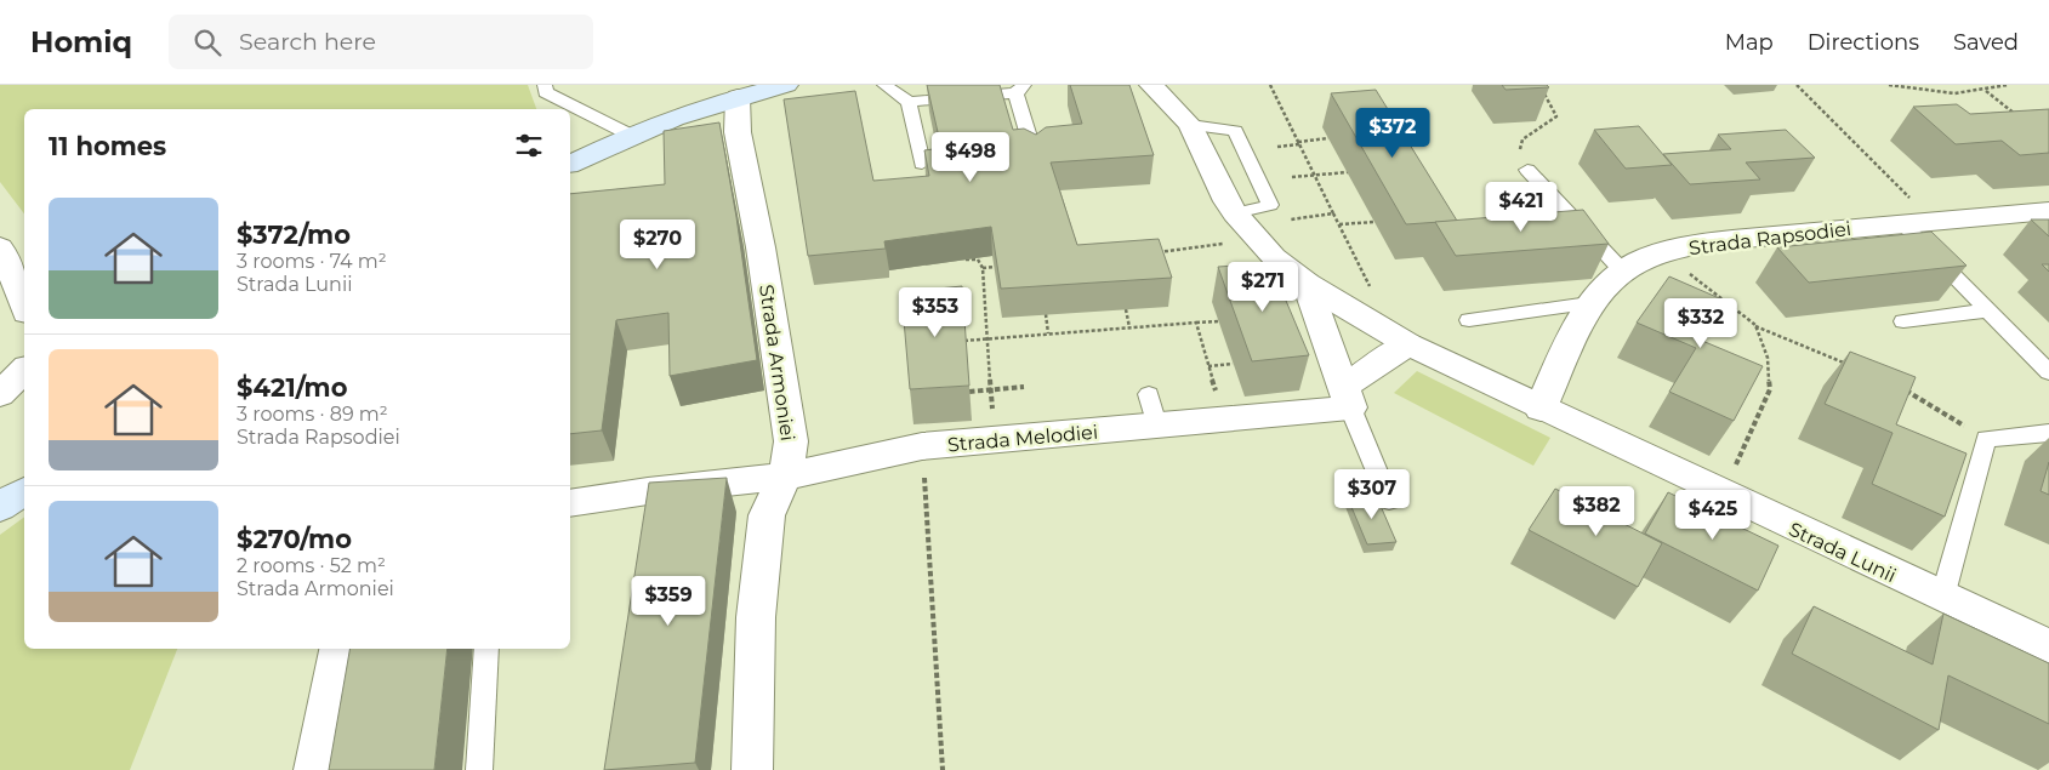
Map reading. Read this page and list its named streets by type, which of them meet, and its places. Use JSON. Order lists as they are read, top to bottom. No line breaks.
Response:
{"streets":{"street":["Strada Rapsodiei","Strada Armoniei","Strada Melodiei","Strada Lunii"]},"crossings":[["Strada Rapsodiei","Strada Lunii"],["Strada Armoniei","Strada Melodiei"]],"page":{"header":"Homiq","search":"Search here","nav":["Map","Directions","Saved"],"price":["$372","$498","$421","$270","$271","$353","$332","$307","$382","$425","$359"],"heading":"11 homes","list":[{"name":"$372/mo","note":"3 rooms · 74 m² · Strada Lunii"},{"name":"$421/mo","note":"3 rooms · 89 m² · Strada Rapsodiei"},{"name":"$270/mo","note":"2 rooms · 52 m² · Strada Armoniei"}]}}
